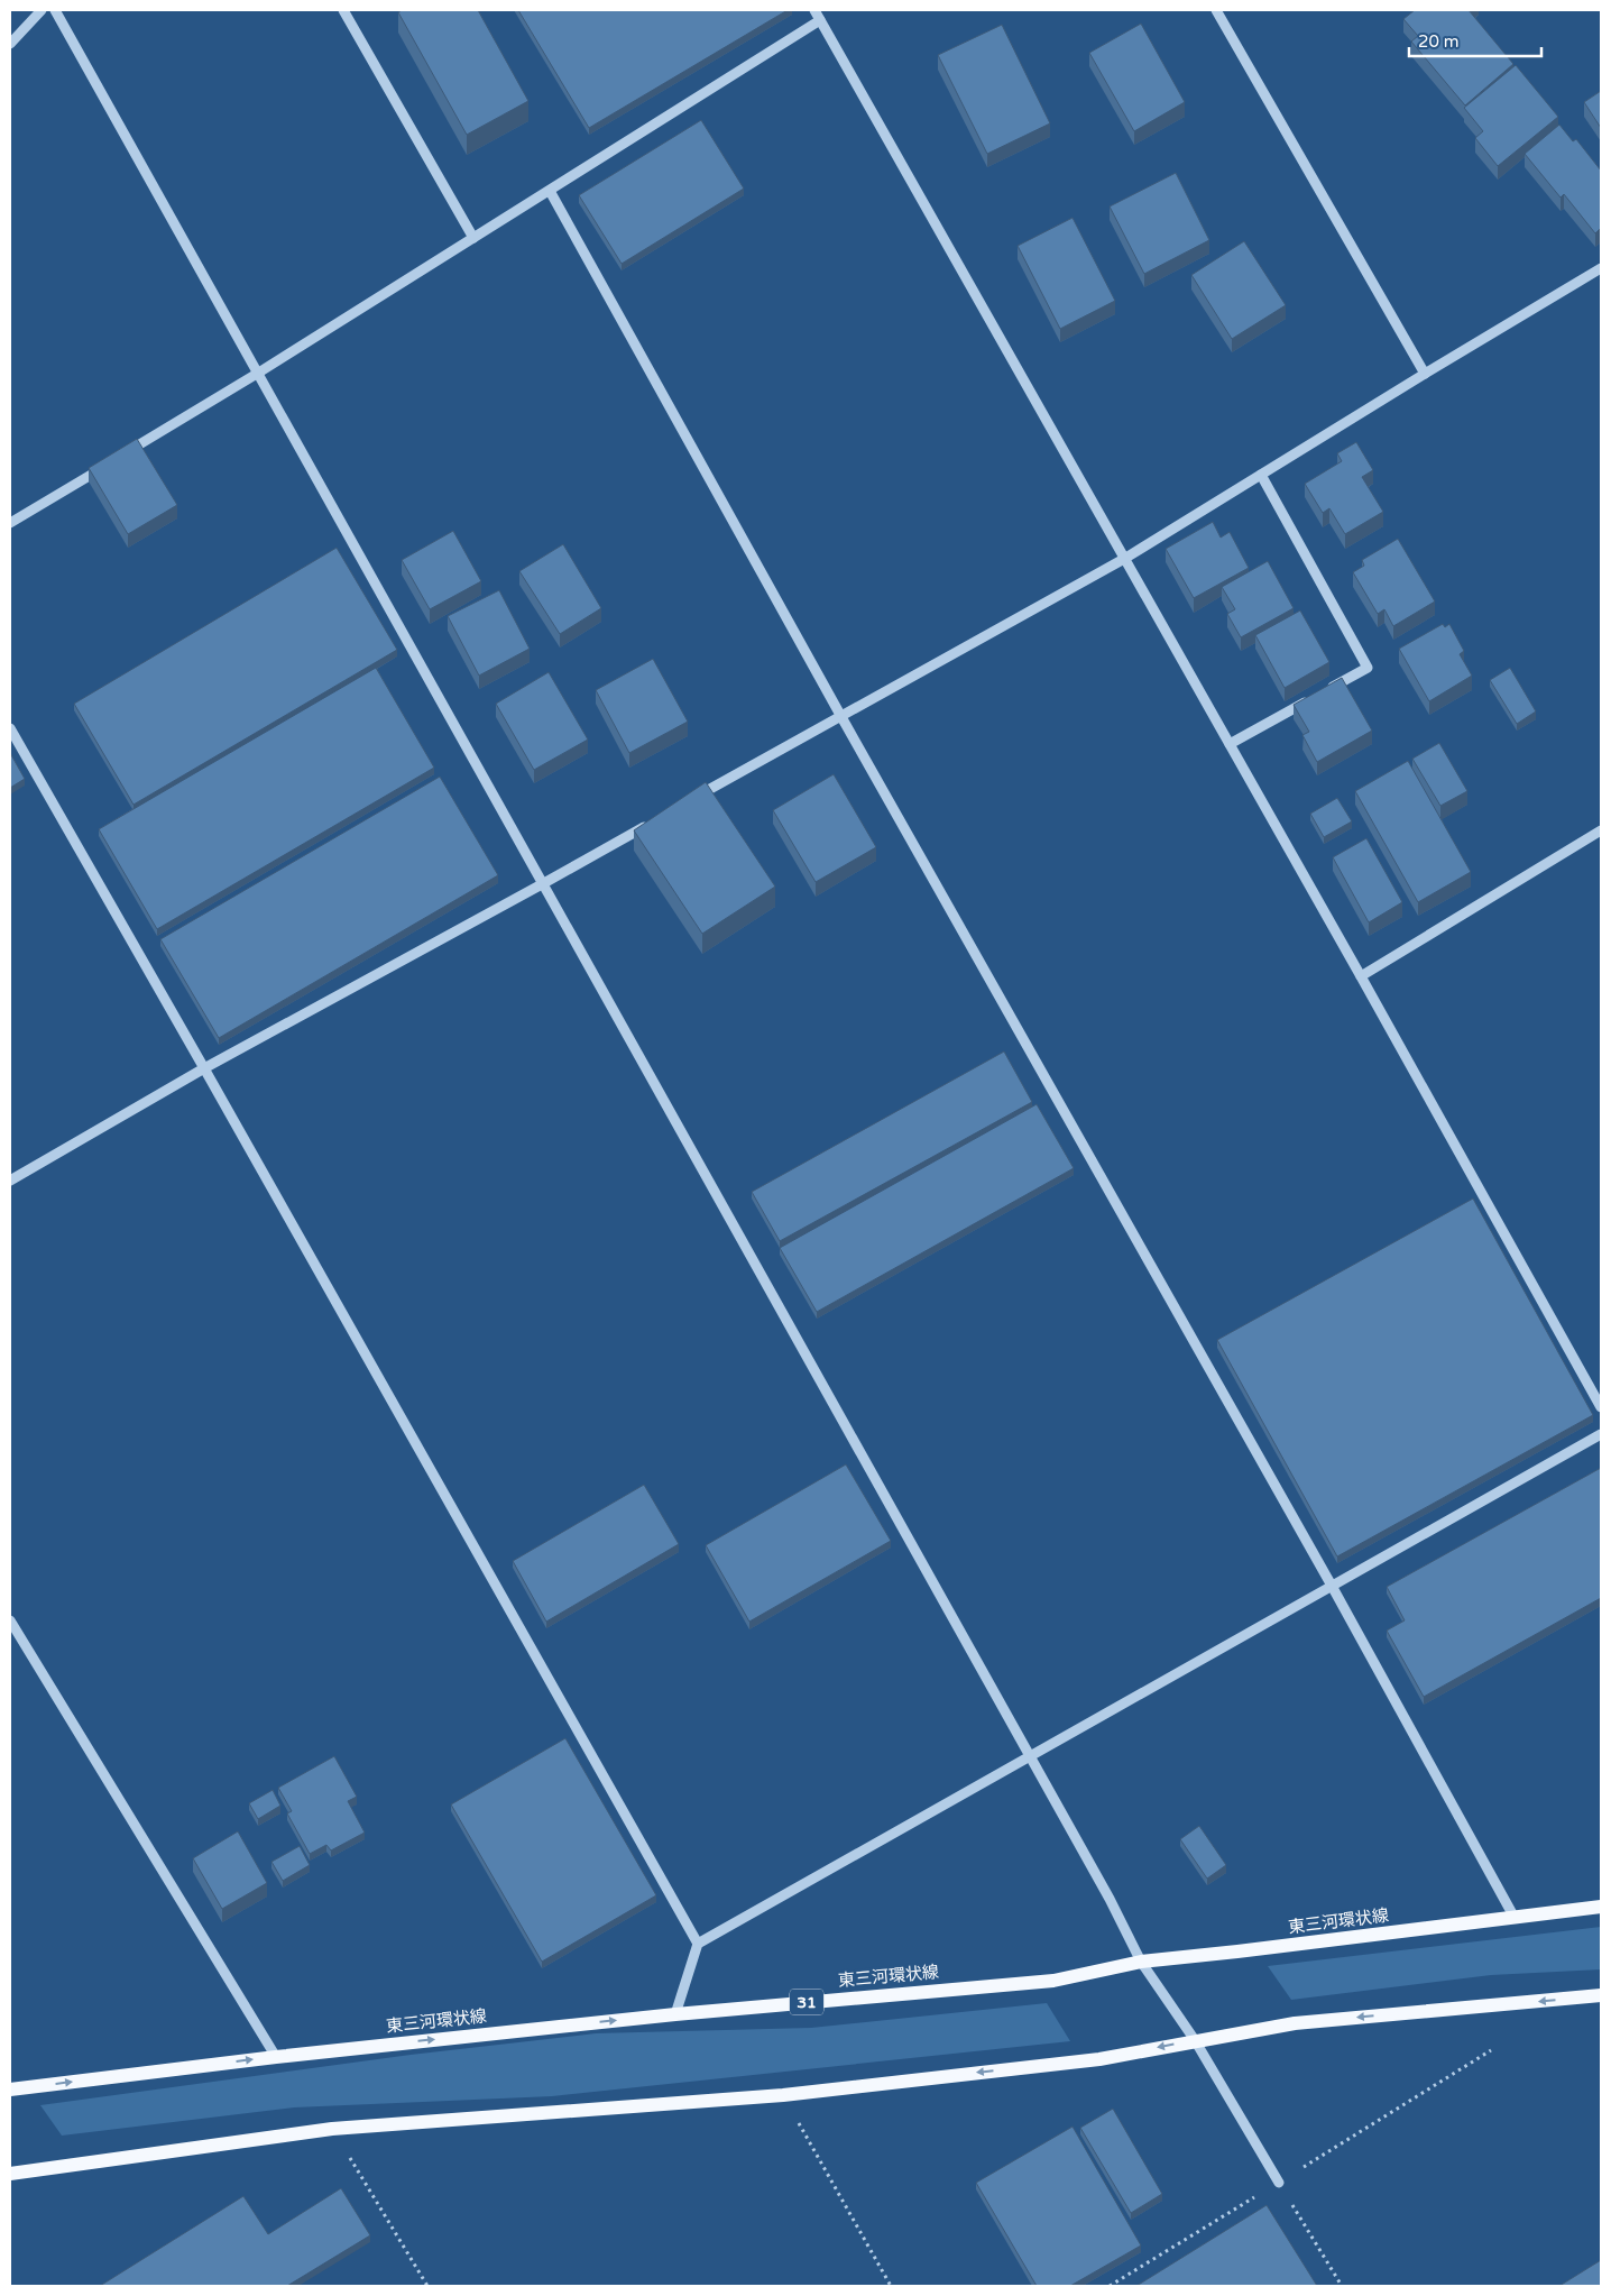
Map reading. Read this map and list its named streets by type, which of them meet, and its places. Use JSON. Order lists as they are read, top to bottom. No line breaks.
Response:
{"streets":{"main road":["東三河環状線","31"]},"scale_bar":"20 m"}
